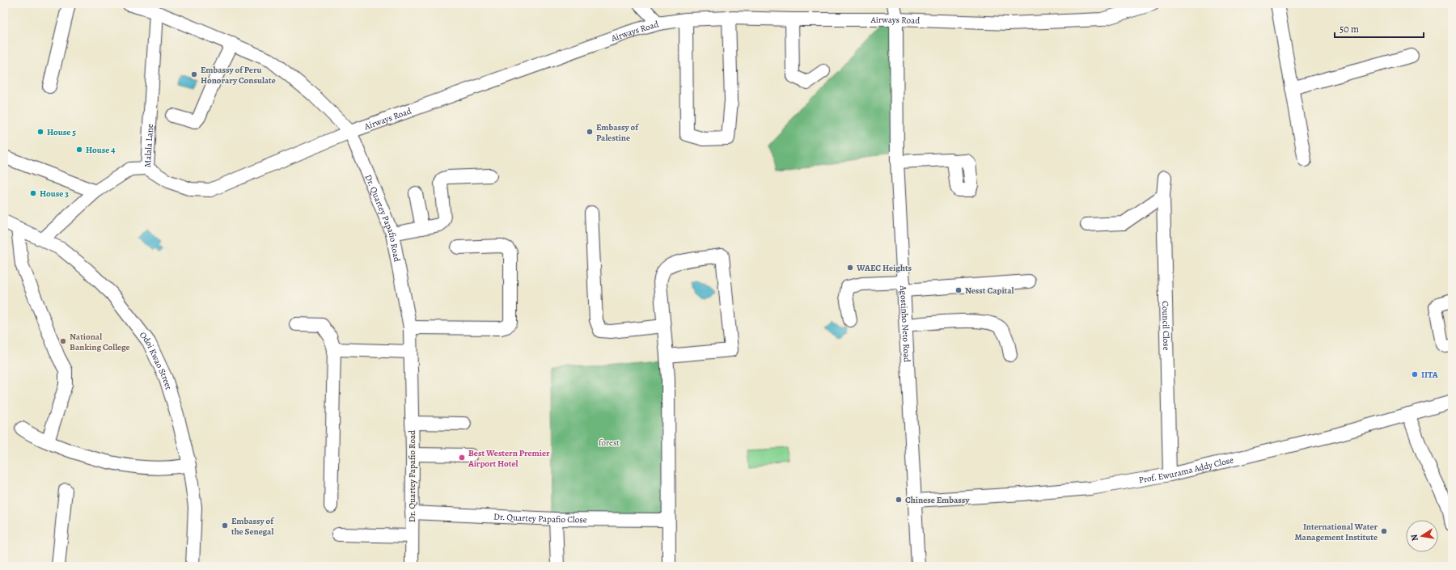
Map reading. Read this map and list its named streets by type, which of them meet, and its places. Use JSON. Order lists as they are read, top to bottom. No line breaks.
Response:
{"streets":{"street":["Airways Road","Malala Lane","Dr. Quartey Papafio Road","Agostinho Neto Road","Council Close","Odoi Kwao Street","Prof. Ewurama Addy Close","Dr. Quartey Papafio Close"]},"crossings":[["Airways Road","Malala Lane"],["Airways Road","Dr. Quartey Papafio Road"],["Airways Road","Agostinho Neto Road"],["Malala Lane","Dr. Quartey Papafio Road"],["Malala Lane","Odoi Kwao Street"],["Dr. Quartey Papafio Road","Dr. Quartey Papafio Close"],["Agostinho Neto Road","Prof. Ewurama Addy Close"],["Council Close","Prof. Ewurama Addy Close"]],"parks":["forest"],"places":["Embassy of Peru Honorary Consulate","House 5","Embassy of Palestine","House 4","House 3","WAEC Heights","Nesst Capital","National Banking College","IITA","Best Western Premier Airport Hotel","Chinese Embassy","Embassy of the Senegal","International Water Management Institute"],"scale_bar":"50 m","north":"left"}
